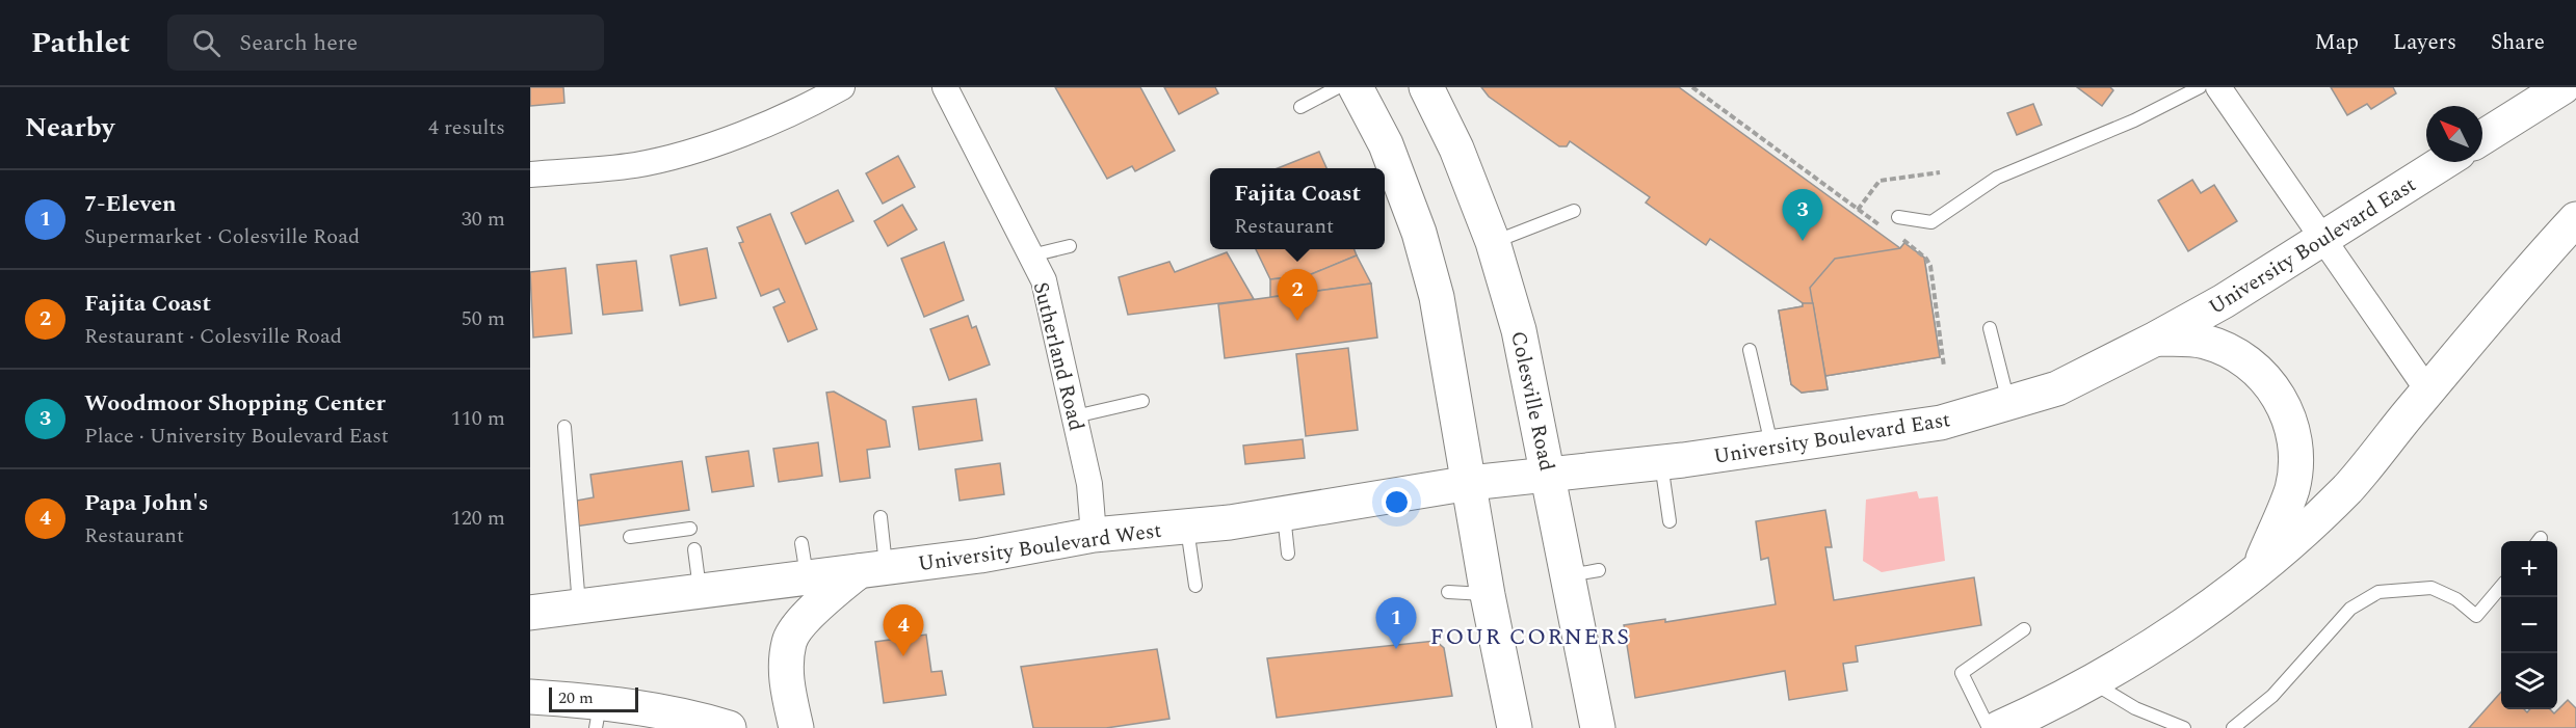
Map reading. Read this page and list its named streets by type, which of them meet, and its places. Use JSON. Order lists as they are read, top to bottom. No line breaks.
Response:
{"streets":{"main road":["University Boulevard East","Colesville Road","University Boulevard West"],"street":["Sutherland Road"]},"crossings":[["University Boulevard East","Colesville Road"],["University Boulevard East","University Boulevard West"],["Sutherland Road","University Boulevard West"],["Colesville Road","University Boulevard West"]],"districts":["FOUR CORNERS"],"scale_bar":"20 m","north":"top left","page":{"header":"Pathlet","search":"Search here","nav":["Map","Layers","Share"],"heading":["Nearby","4 results"],"list":[{"mark":"1","name":"7-Eleven","note":"Supermarket · Colesville Road","value":"30 m"},{"mark":"2","name":"Fajita Coast","note":"Restaurant · Colesville Road","value":"50 m"},{"mark":"3","name":"Woodmoor Shopping Center","note":"Place · University Boulevard East","value":"110 m"},{"mark":"4","name":"Papa John's","note":"Restaurant","value":"120 m"}],"popup":["Fajita Coast","Restaurant"],"pins":["3","2","1","4"],"map_buttons":["+","−"],"scale":"20 m"}}
